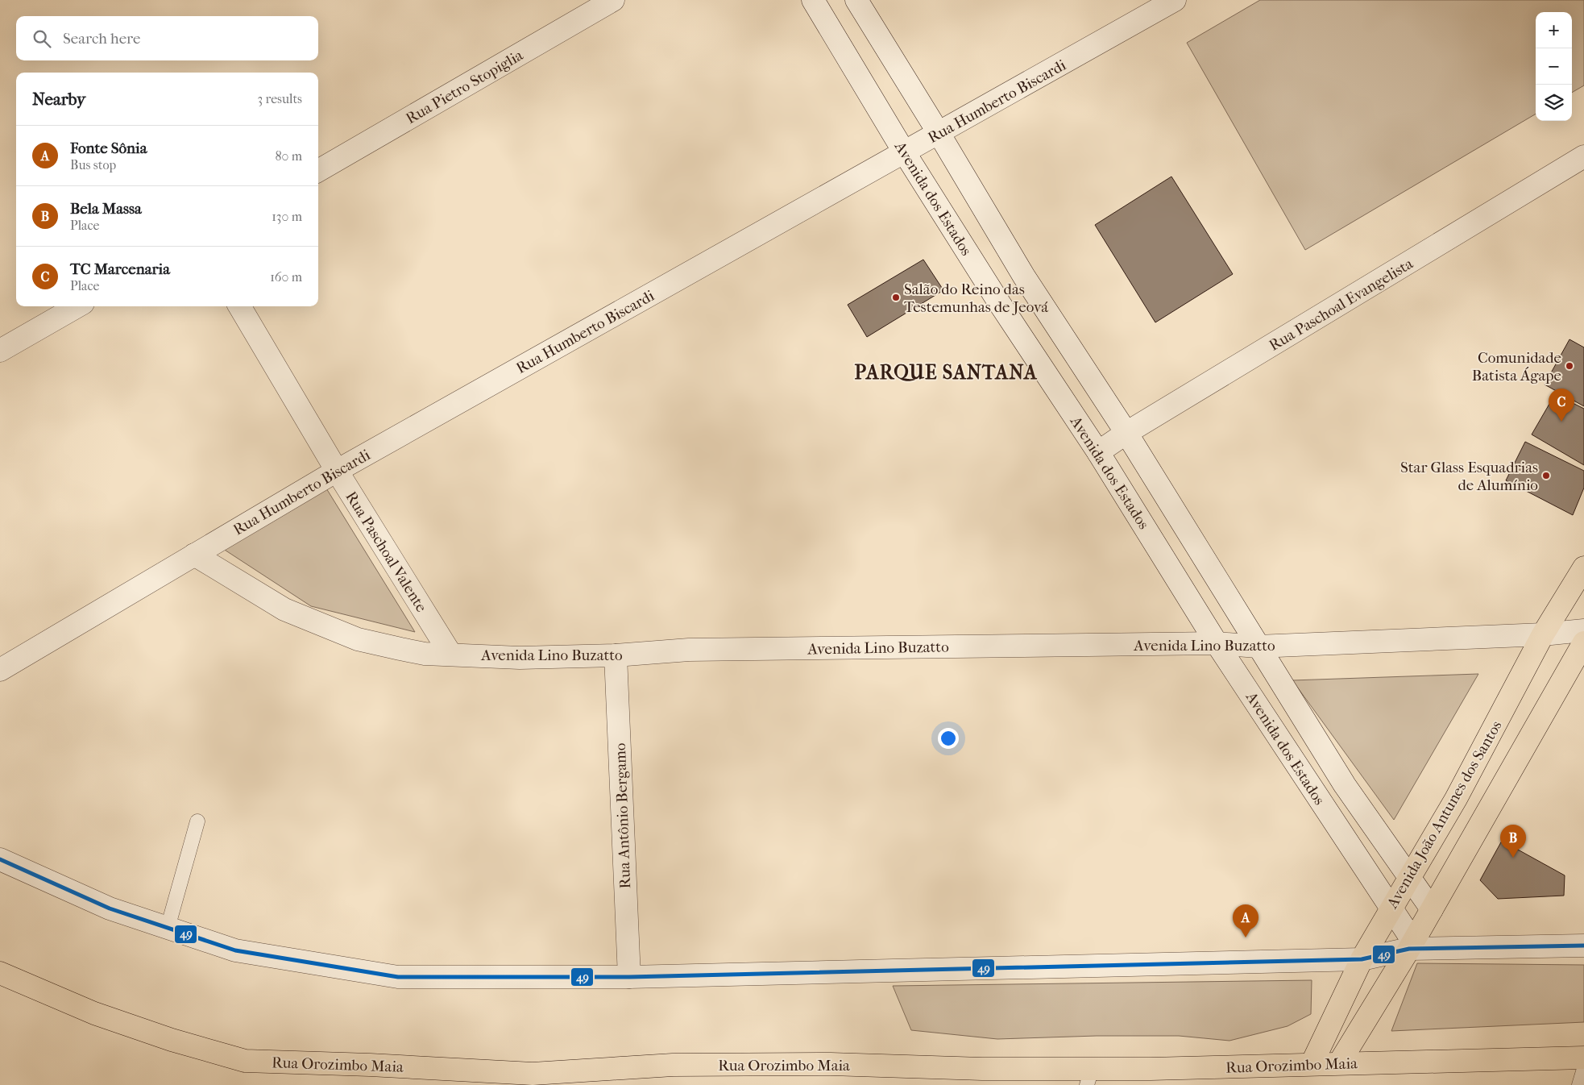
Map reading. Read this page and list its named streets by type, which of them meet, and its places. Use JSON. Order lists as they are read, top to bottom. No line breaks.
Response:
{"streets":{"main road":["Avenida João Antunes dos Santos","Rua Orozimbo Maia"],"street":["Rua Pietro Stopiglia","Rua Humberto Biscardi","Avenida dos Estados","Rua Paschoal Evangelista","Rua Paschoal Valente","Avenida Lino Buzatto","Rua Antônio Bergamo"]},"crossings":[["Rua Humberto Biscardi","Avenida dos Estados"],["Rua Humberto Biscardi","Rua Paschoal Valente"],["Rua Humberto Biscardi","Avenida Lino Buzatto"],["Avenida dos Estados","Rua Paschoal Evangelista"],["Avenida dos Estados","Avenida Lino Buzatto"],["Avenida dos Estados","Avenida João Antunes dos Santos"],["Rua Paschoal Valente","Avenida Lino Buzatto"],["Avenida Lino Buzatto","Avenida João Antunes dos Santos"],["Avenida Lino Buzatto","Rua Antônio Bergamo"],["Avenida João Antunes dos Santos","Rua Orozimbo Maia"]],"districts":["PARQUE SANTANA"],"places":["Salão do Reino das Testemunhas de Jeová","Comunidade Batista Ágape","Star Glass Esquadrias de Alumínio"],"lines":["transit line 49"],"page":{"map_buttons":["+","−"],"search":"Search here","heading":["Nearby","3 results"],"list":[{"mark":"A","name":"Fonte Sônia","note":"Bus stop","value":"80 m"},{"mark":"B","name":"Bela Massa","note":"Place","value":"130 m"},{"mark":"C","name":"TC Marcenaria","note":"Place","value":"160 m"}],"pins":["C","B","A"]}}
